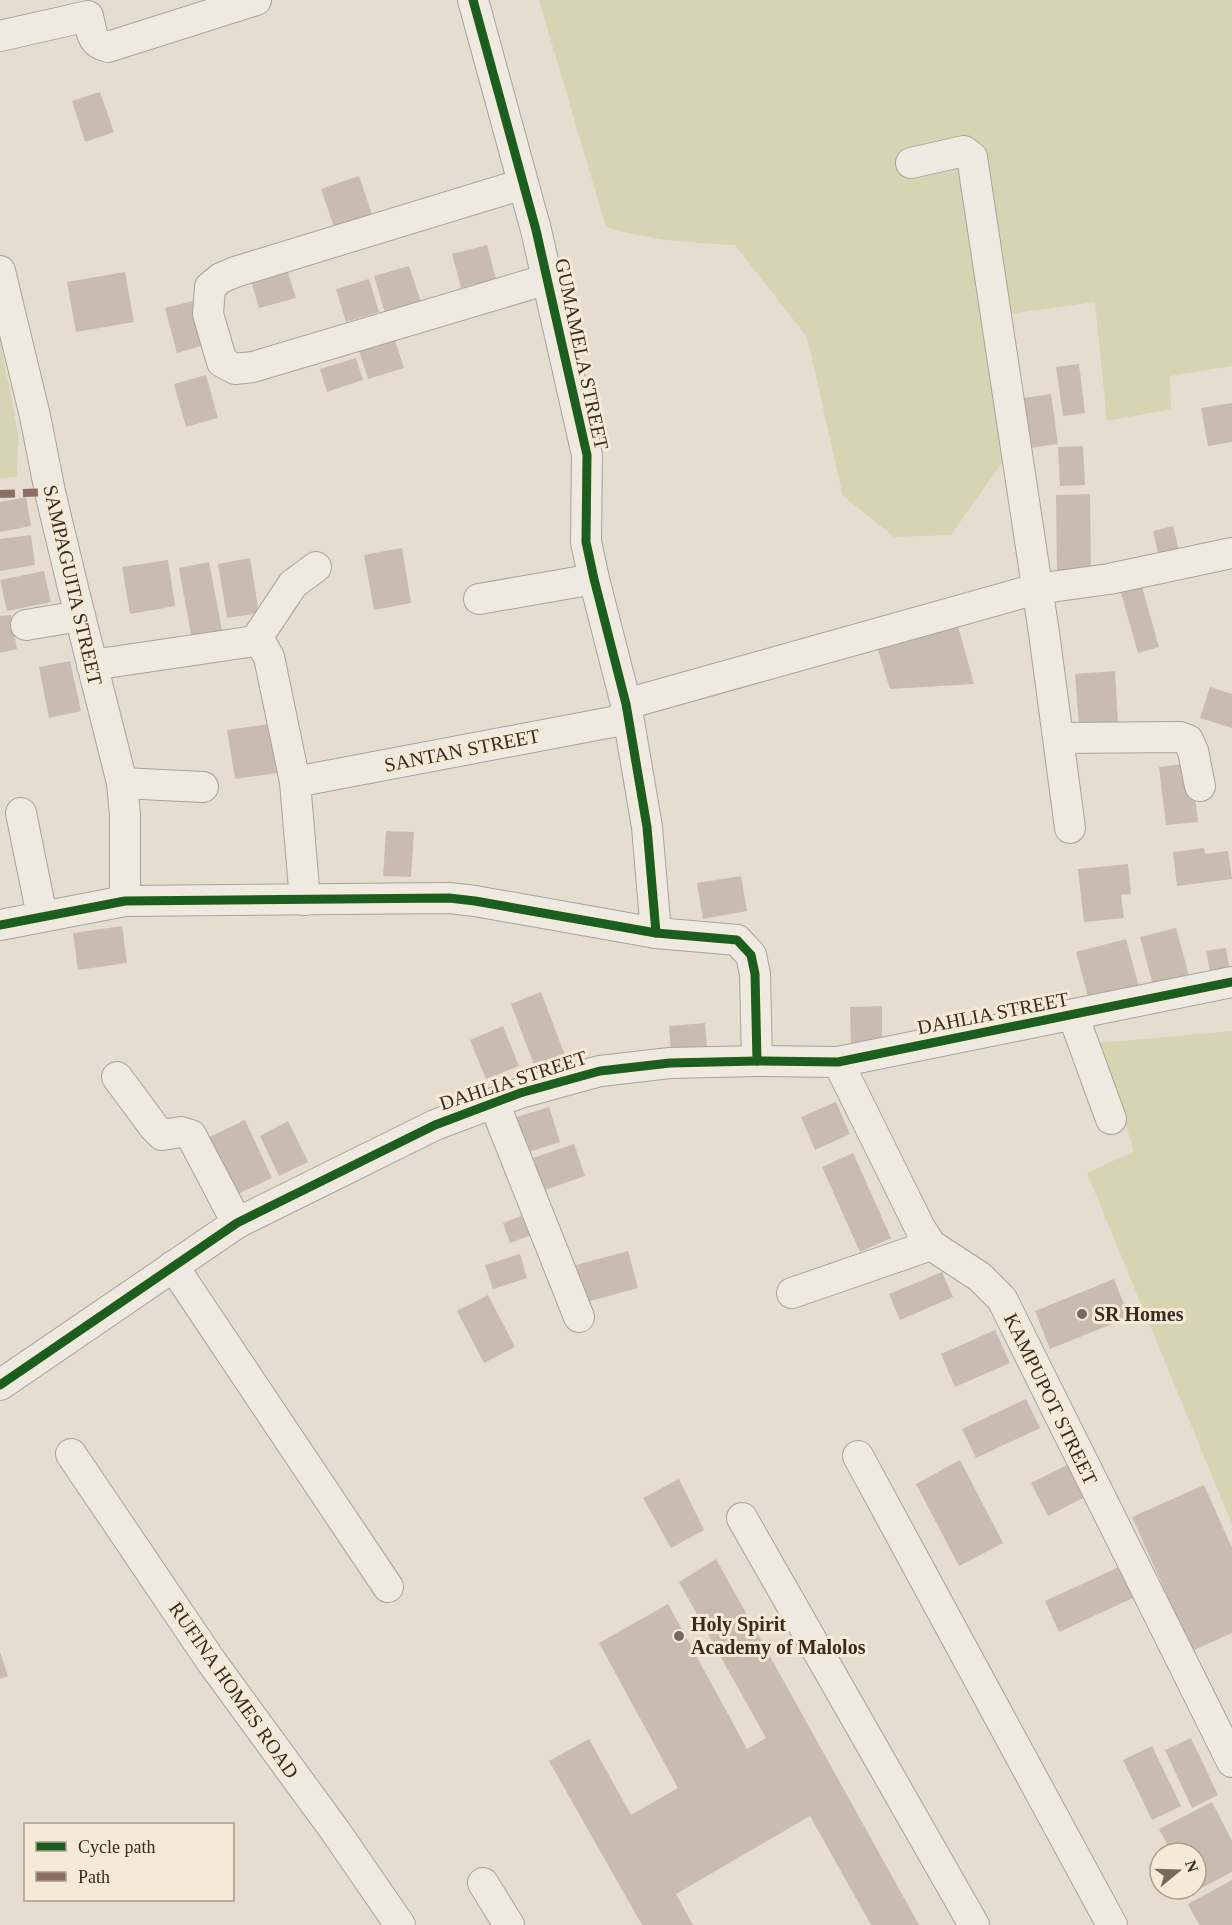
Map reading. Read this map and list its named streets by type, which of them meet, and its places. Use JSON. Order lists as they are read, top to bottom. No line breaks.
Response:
{"streets":{"street":["GUMAMELA STREET","SAMPAGUITA STREET","SANTAN STREET","DAHLIA STREET","KAMPUPOT STREET","RUFINA HOMES ROAD"]},"crossings":[["GUMAMELA STREET","SANTAN STREET"],["DAHLIA STREET","KAMPUPOT STREET"]],"places":["SR Homes","Holy Spirit Academy of Malolos"],"legend":["Cycle path","Path"],"north":"right"}
